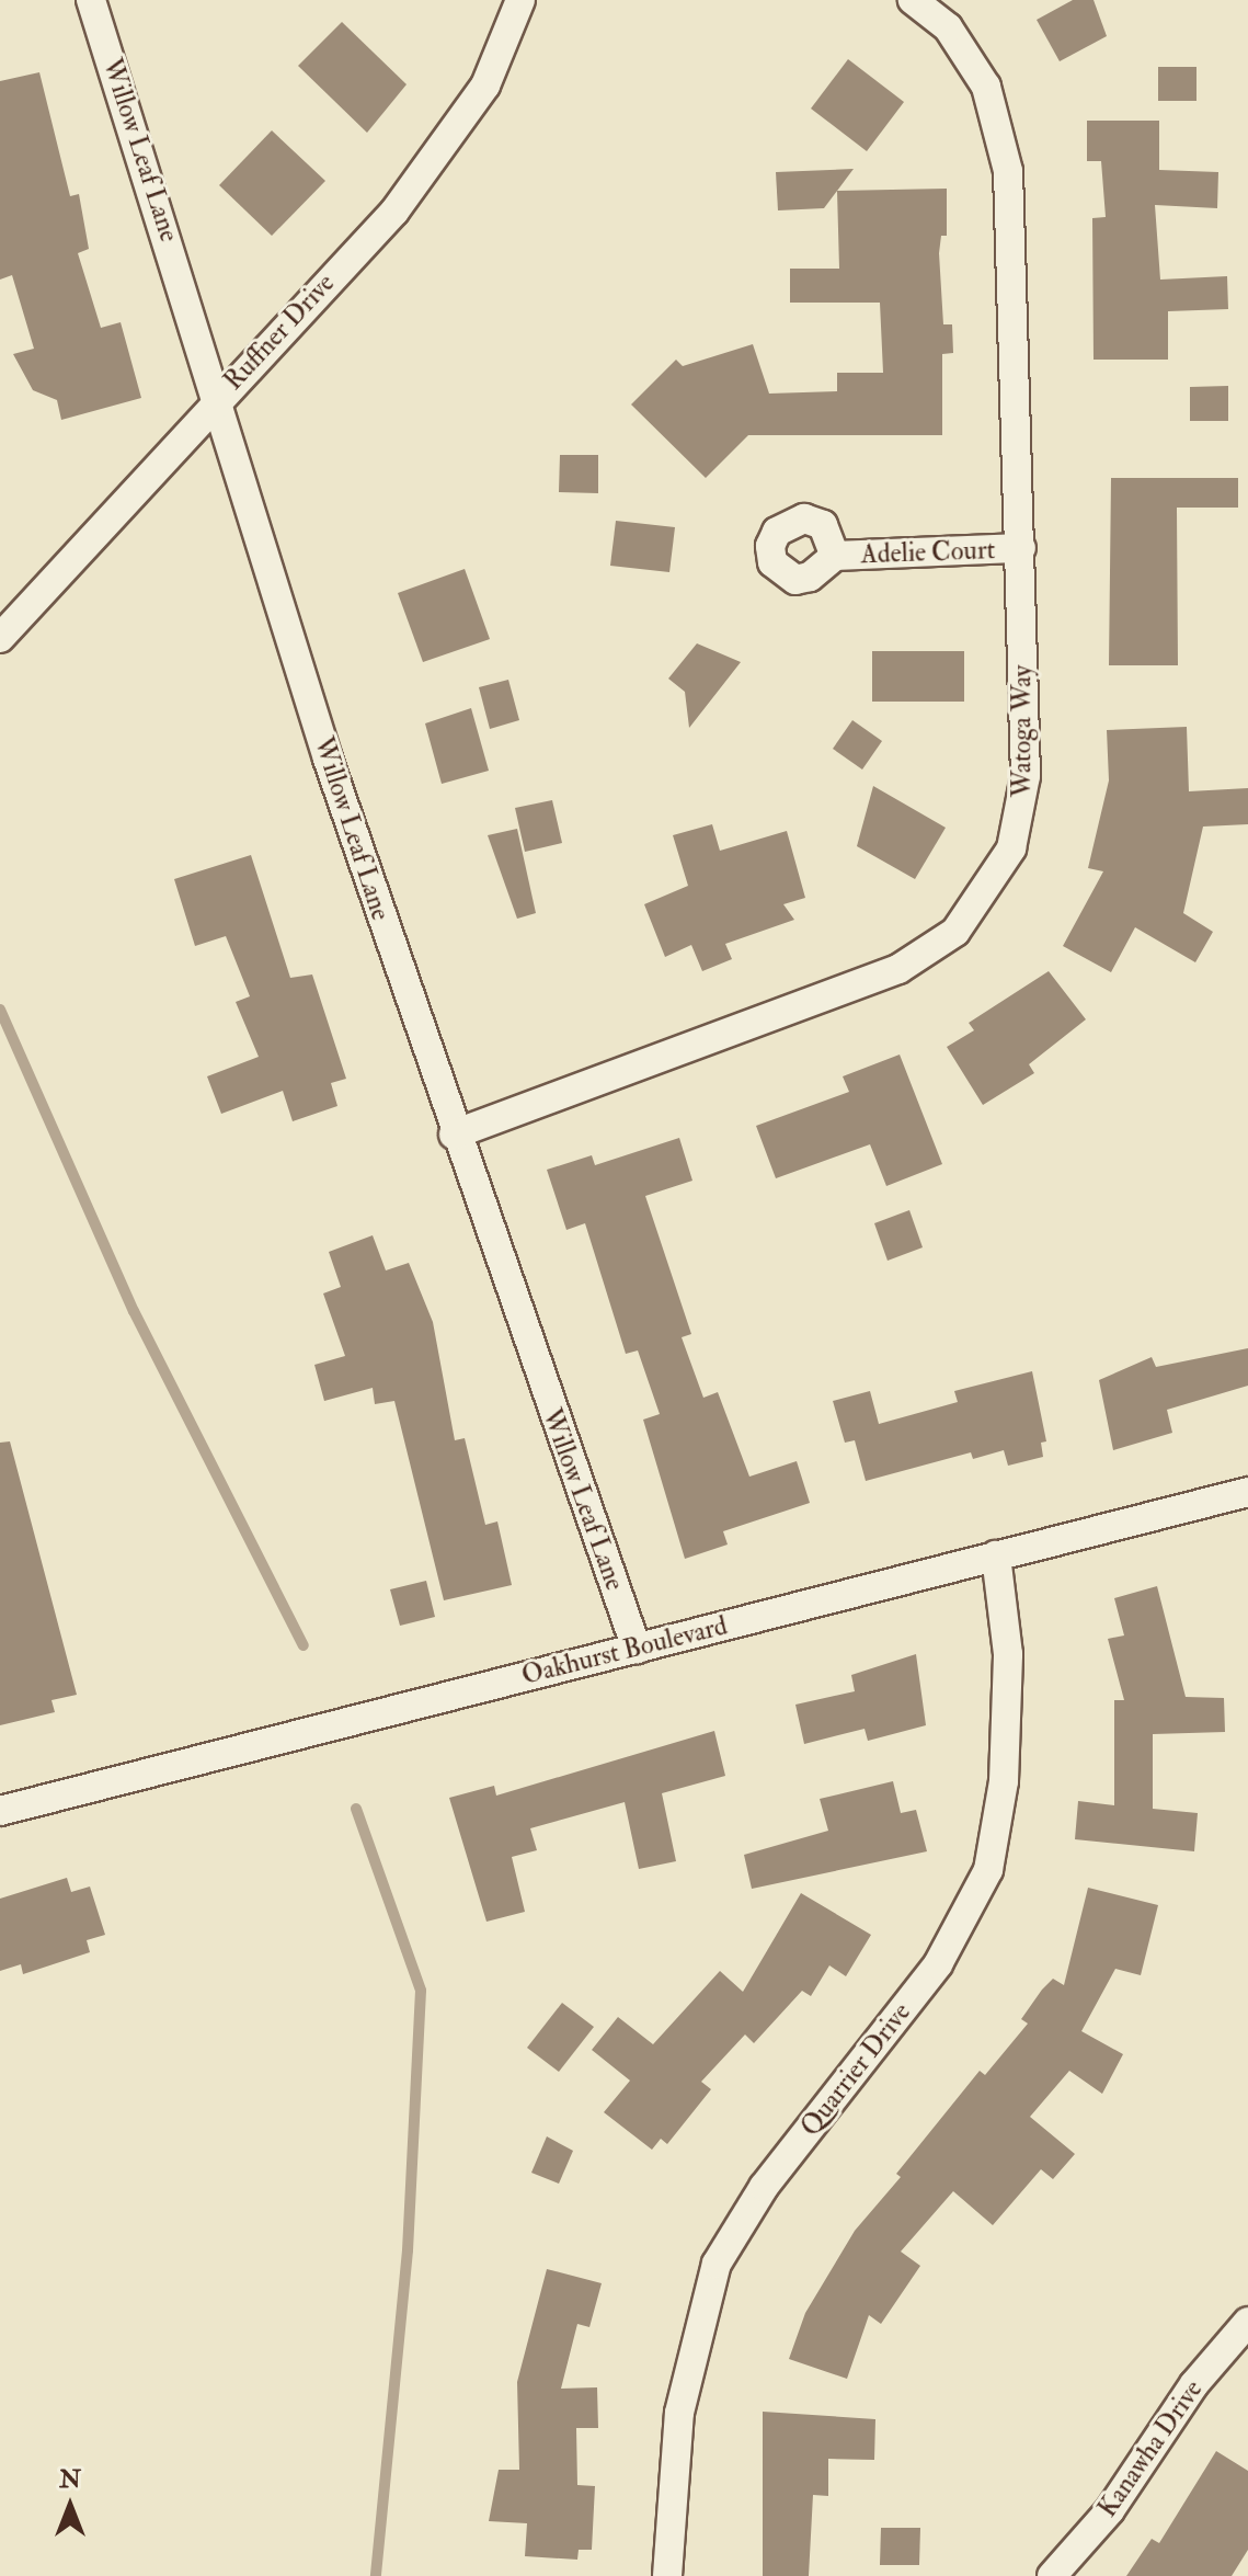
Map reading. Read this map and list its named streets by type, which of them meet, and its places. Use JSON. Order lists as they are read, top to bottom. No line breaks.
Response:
{"streets":{"street":["Willow Leaf Lane","Ruffner Drive","Adelie Court","Watoga Way","Oakhurst Boulevard","Quarrier Drive","Kanawha Drive"]},"crossings":[["Willow Leaf Lane","Ruffner Drive"],["Willow Leaf Lane","Watoga Way"],["Willow Leaf Lane","Oakhurst Boulevard"],["Adelie Court","Watoga Way"],["Oakhurst Boulevard","Quarrier Drive"]],"north":"top"}
